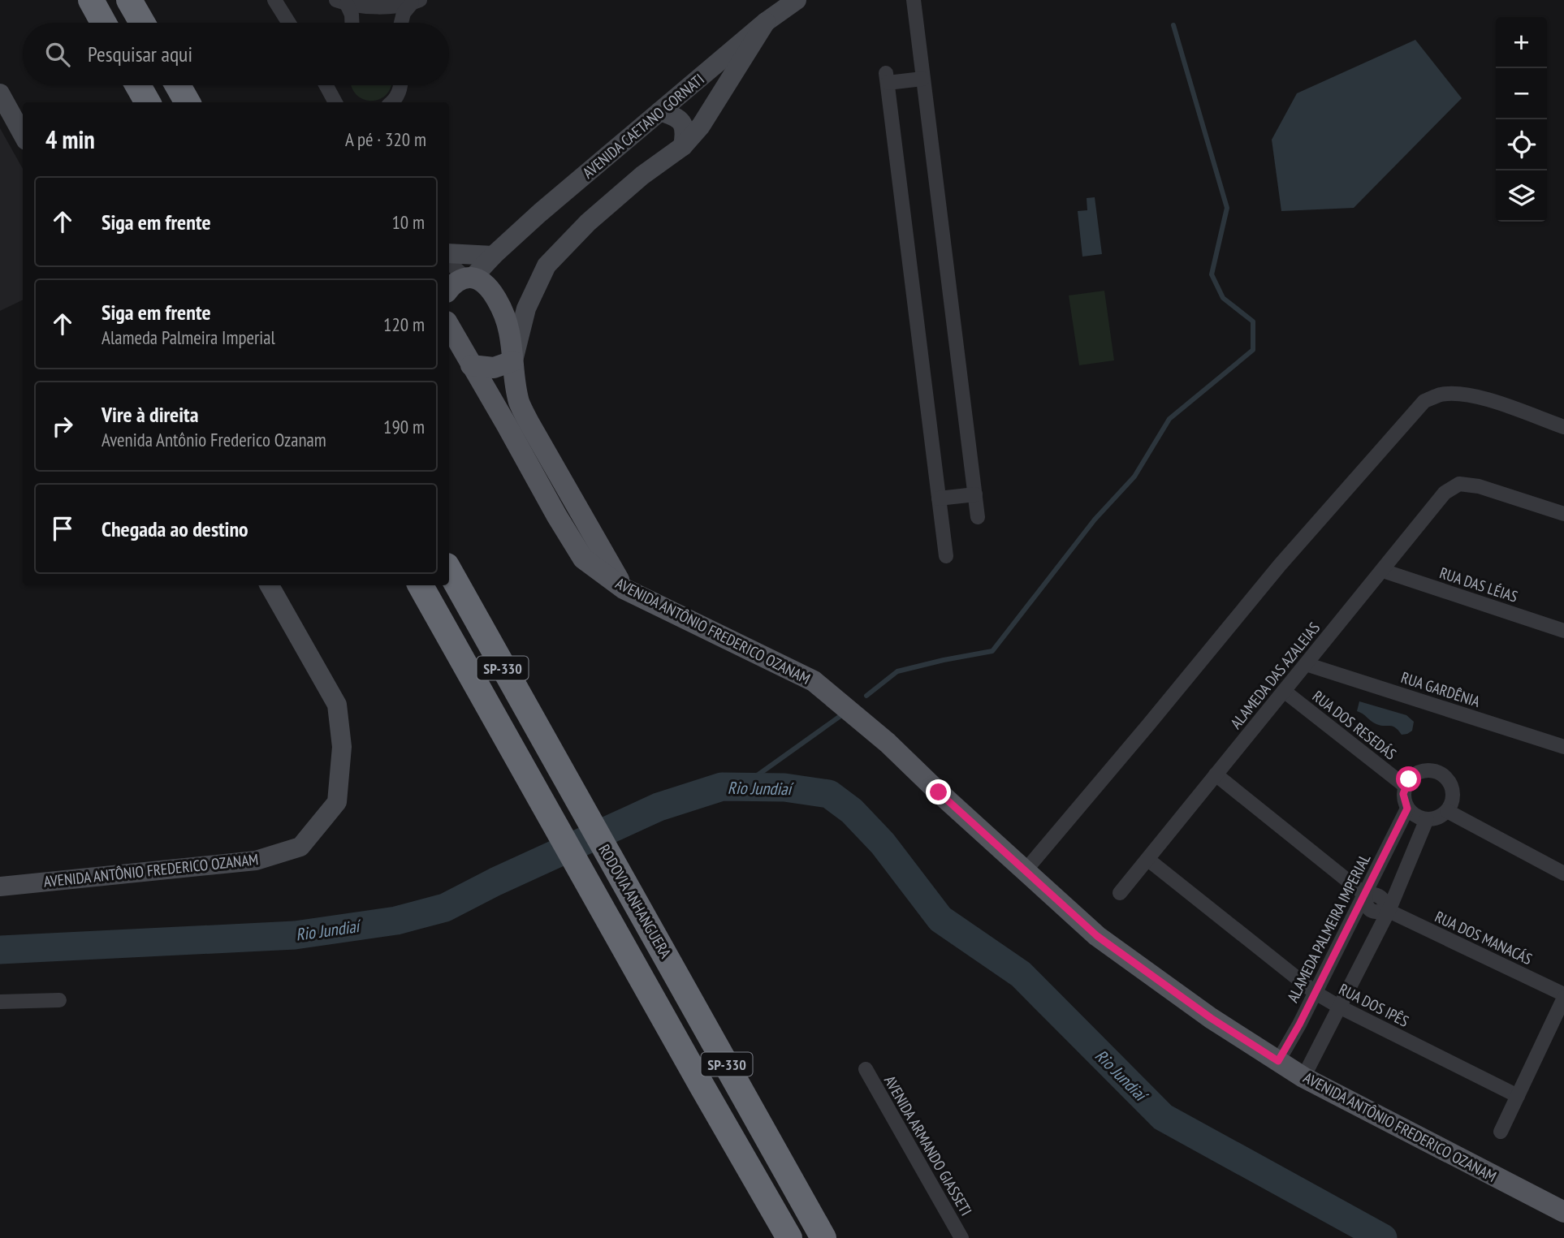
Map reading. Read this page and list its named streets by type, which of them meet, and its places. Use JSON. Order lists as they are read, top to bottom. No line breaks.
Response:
{"streets":{"highway":["SP-330","RODOVIA ANHANGUERA"],"main road":["AVENIDA CAETANO GORNATI","AVENIDA ANTÔNIO FREDERICO OZANAM"],"street":["RUA DAS LÉIAS","ALAMEDA DAS AZALEIAS","RUA GARDÊNIA","RUA DOS RESEDÁS","ALAMEDA PALMEIRA IMPERIAL","RUA DOS MANACÁS","RUA DOS IPÊS","AVENIDA ARMANDO GIASSETI"]},"crossings":[["RUA DAS LÉIAS","ALAMEDA DAS AZALEIAS"],["AVENIDA ANTÔNIO FREDERICO OZANAM","ALAMEDA PALMEIRA IMPERIAL"],["ALAMEDA DAS AZALEIAS","RUA GARDÊNIA"],["ALAMEDA DAS AZALEIAS","RUA DOS RESEDÁS"],["ALAMEDA DAS AZALEIAS","RUA DOS MANACÁS"],["ALAMEDA DAS AZALEIAS","RUA DOS IPÊS"],["RUA DOS RESEDÁS","ALAMEDA PALMEIRA IMPERIAL"],["ALAMEDA PALMEIRA IMPERIAL","RUA DOS MANACÁS"],["ALAMEDA PALMEIRA IMPERIAL","RUA DOS IPÊS"]],"water":["Rio Jundiaí"],"page":{"map_buttons":["+","−"],"search":"Pesquisar aqui","heading":["4 min","A pé · 320 m"],"list":[["Siga em frente","10 m"],["Siga em frente","Alameda Palmeira Imperial","120 m"],["Vire à direita","Avenida Antônio Frederico Ozanam","190 m"],"Chegada ao destino"]}}
